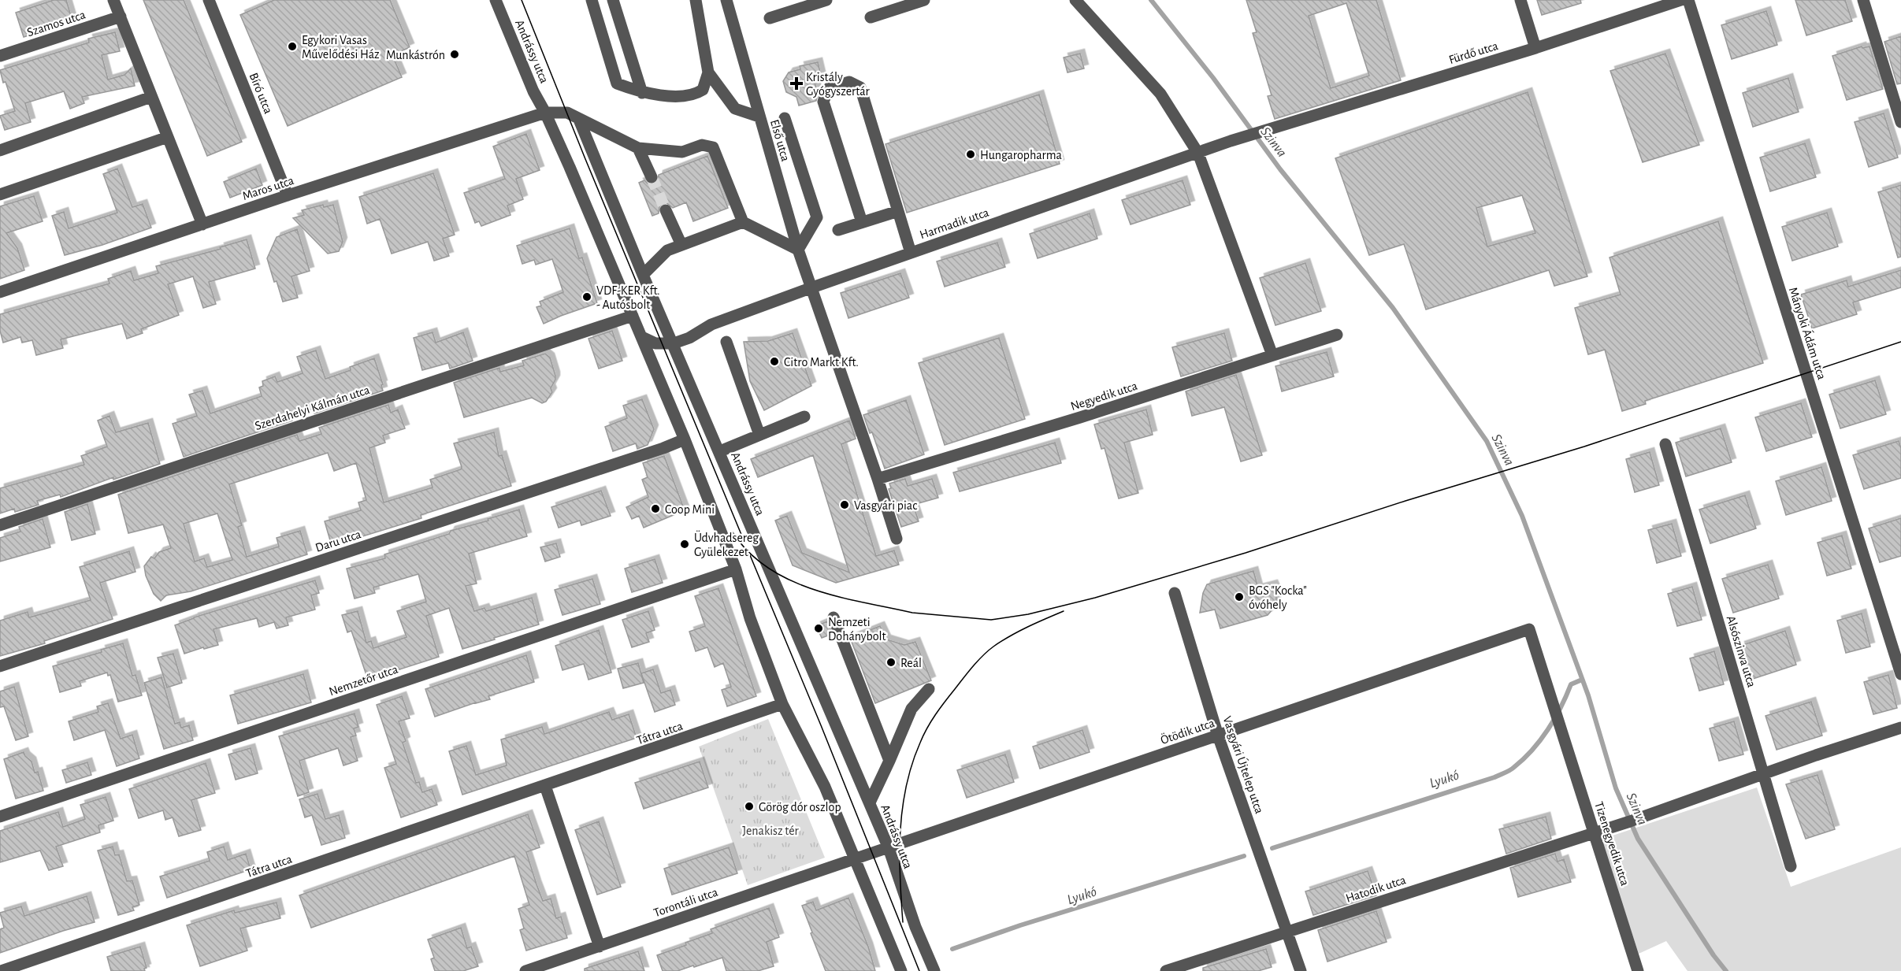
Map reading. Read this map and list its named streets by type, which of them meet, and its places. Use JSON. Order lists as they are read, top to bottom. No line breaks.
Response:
{"streets":{"street":["Szamos utca","Andrássy utca","Fürdő utca","Bíró utca","Első utca","Maros utca","Harmadik utca","Mányoki Ádám utca","Negyedik utca","Szerdahelyi Kálmán utca","Daru utca","Alsószinva utca","Nemzetőr utca","Ötödik utca","Tátra utca","Vasgyári Újtelep utca","Tizenegyedik utca","Hatodik utca","Torontáli utca"]},"crossings":[["Andrássy utca","Maros utca"],["Andrássy utca","Harmadik utca"],["Andrássy utca","Szerdahelyi Kálmán utca"],["Andrássy utca","Daru utca"],["Andrássy utca","Nemzetőr utca"],["Andrássy utca","Ötödik utca"],["Andrássy utca","Tátra utca"],["Andrássy utca","Torontáli utca"],["Fürdő utca","Harmadik utca"],["Bíró utca","Maros utca"],["Első utca","Harmadik utca"],["Első utca","Negyedik utca"],["Alsószinva utca","Hatodik utca"],["Ötödik utca","Vasgyári Újtelep utca"],["Ötödik utca","Tizenegyedik utca"],["Ötödik utca","Torontáli utca"],["Vasgyári Újtelep utca","Hatodik utca"],["Tizenegyedik utca","Hatodik utca"]],"water":["Szinva","Lyukó"],"parks":["Jenakisz tér"],"places":{"other":["Egykori Vasas Művelődési Ház","Munkástrón","Hungaropharma","VDF-KER Kft. - Autósbolt","Citro Markt Kft.","Vasgyári piac","Coop Mini","Üdvhadsereg Gyülekezet","BGS \"Kocka\" óvóhely","Nemzeti Dohánybolt","Reál","Görög dór oszlop"],"health":["Kristály Gyógyszertár"]}}
